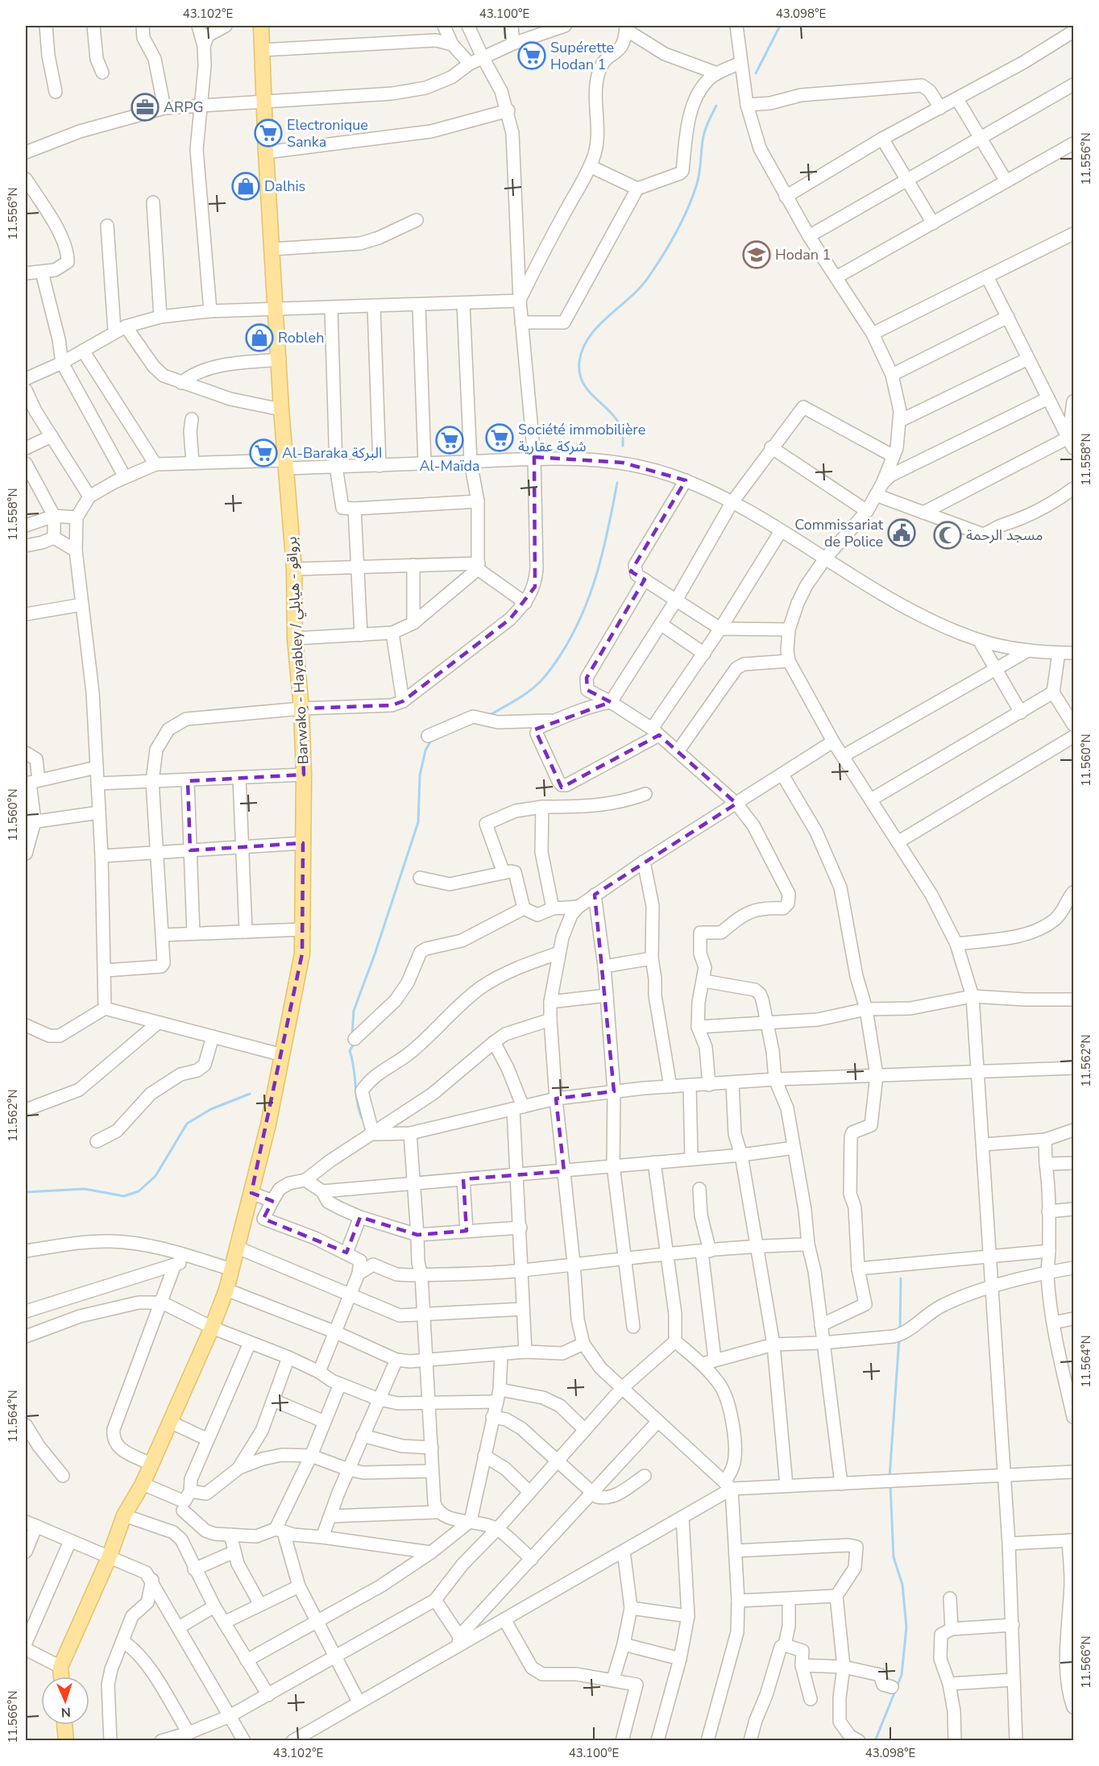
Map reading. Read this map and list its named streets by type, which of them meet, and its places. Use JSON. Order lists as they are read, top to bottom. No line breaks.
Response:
{"streets":{"main road":["Barwako - Hayabley / برواقو - هيابلي"]},"places":{"supermarket":["Supérette Hodan 1","Electronique Sanka","Société immobilière شركة عقارية","Al-Maïda","Al-Baraka البركة"],"office":["ARPG"],"shop":["Dalhis","Robleh"],"school or university":["Hodan 1"],"public building":["Commissariat de Police"],"mosque":["مسجد الرحمة"]},"north":"bottom","coordinates":["43.102°E","43.100°E","43.098°E","11.556°N","11.558°N","11.560°N","11.562°N","11.564°N","11.566°N"]}
